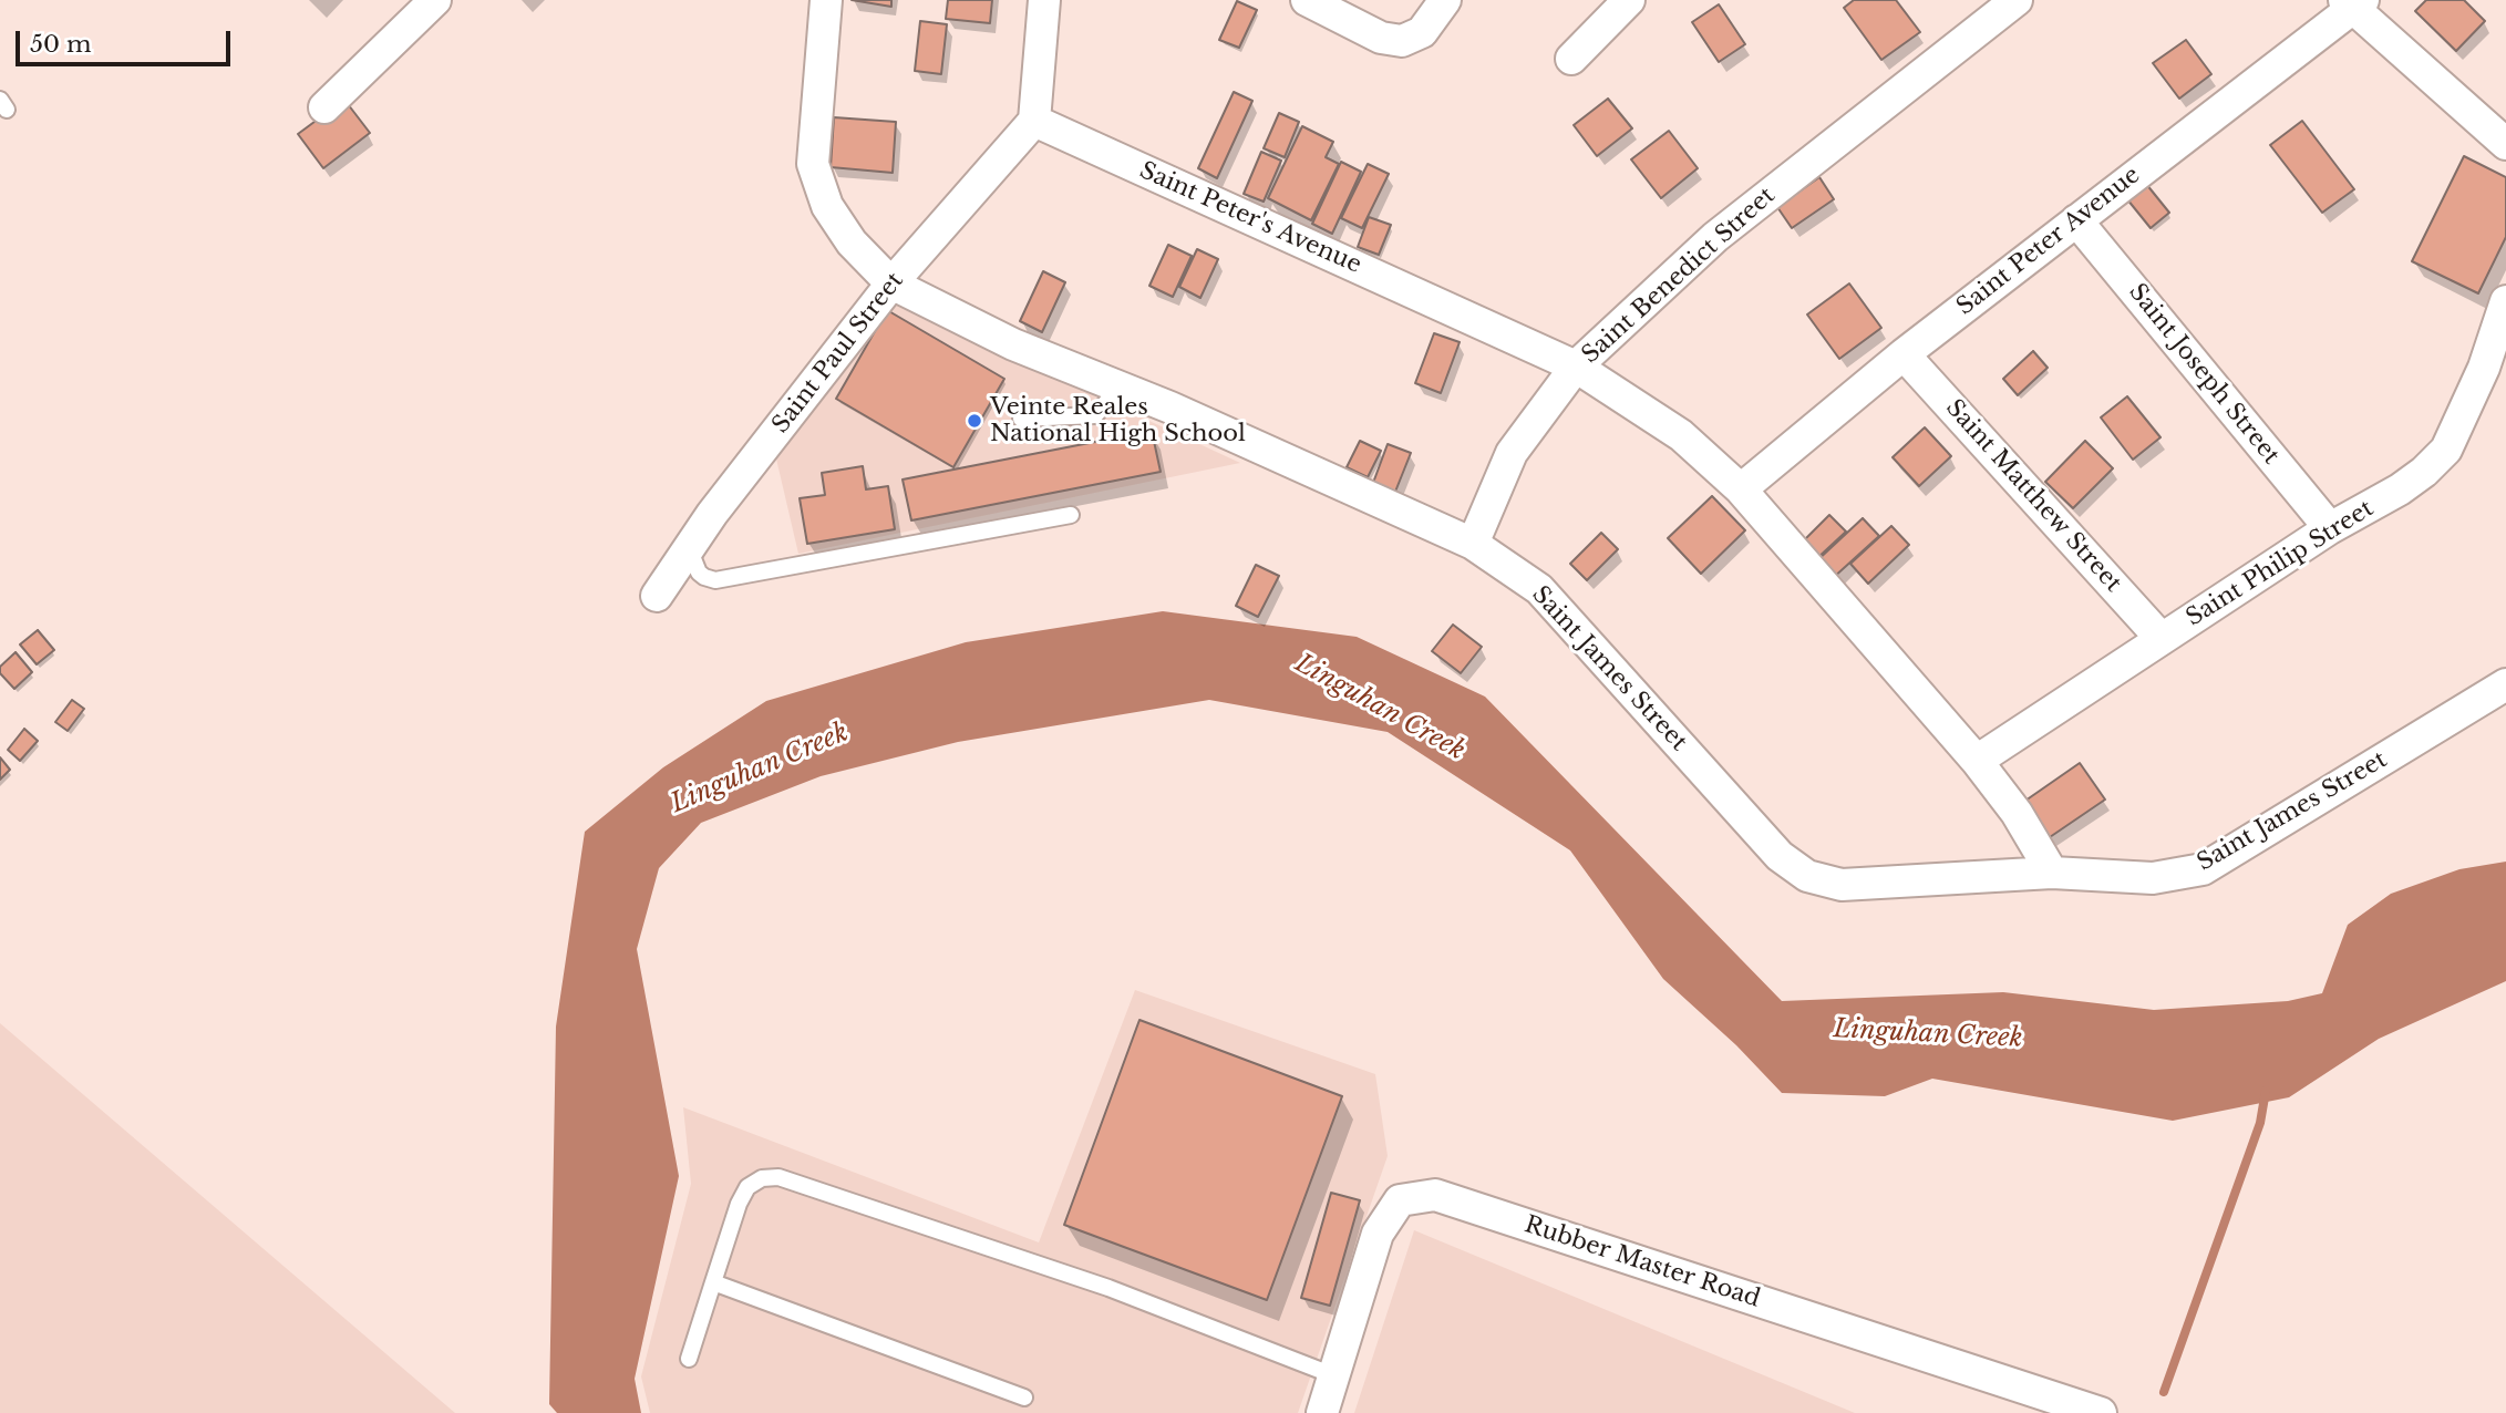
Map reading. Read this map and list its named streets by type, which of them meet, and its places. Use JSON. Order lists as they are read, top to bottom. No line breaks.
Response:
{"streets":{"street":["Saint Peter's Avenue","Saint Peter Avenue","Saint Benedict Street","Saint Paul Street","Saint Joseph Street","Saint Matthew Street","Saint Philip Street","Saint James Street","Rubber Master Road"]},"crossings":[["Saint Peter's Avenue","Saint Benedict Street"],["Saint Peter's Avenue","Saint Paul Street"],["Saint Peter Avenue","Saint Joseph Street"],["Saint Peter Avenue","Saint Matthew Street"],["Saint Benedict Street","Saint James Street"],["Saint Paul Street","Saint James Street"],["Saint Joseph Street","Saint Philip Street"],["Saint Matthew Street","Saint Philip Street"]],"water":["Linguhan Creek"],"places":["Veinte Reales National High School"],"scale_bar":"50 m"}
